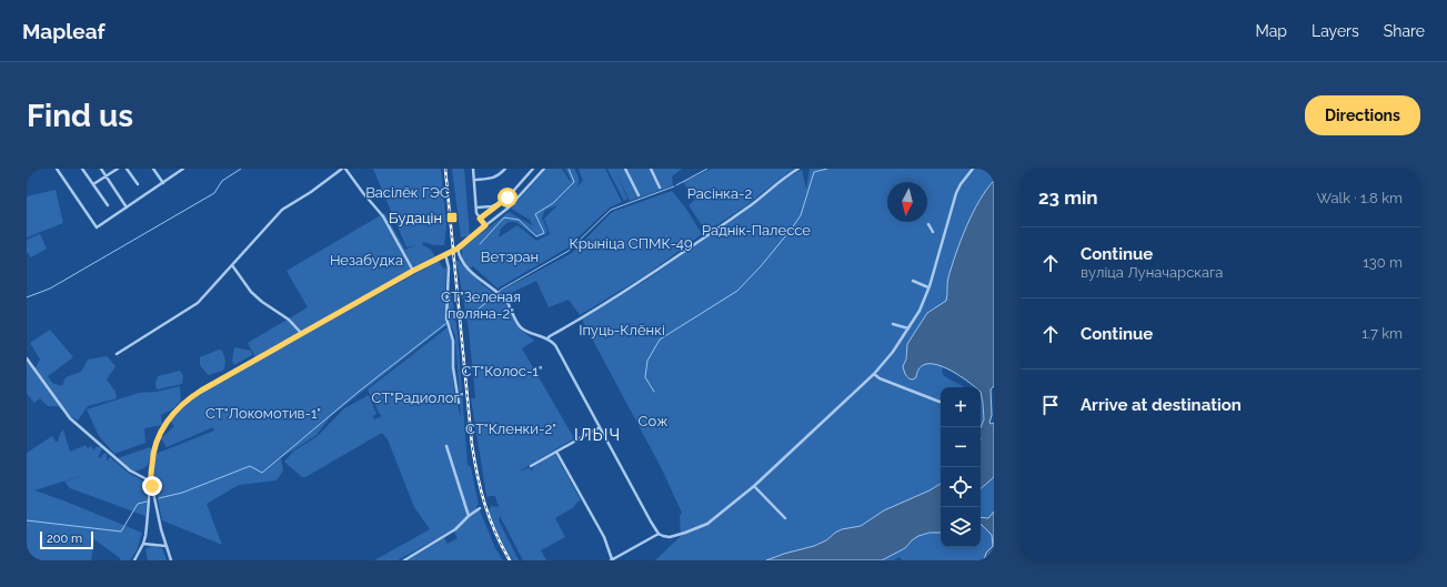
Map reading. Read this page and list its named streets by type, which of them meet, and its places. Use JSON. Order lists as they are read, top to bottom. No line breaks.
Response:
{"districts":["ІЛЬІЧ"],"parks":["Васілёк ГЭС","Расінка-2","Раднік-Палессе","Крыніца СПМК-49","Ветэран","Незабудка","СТ\"Зеленая поляна-2\"","Іпуць-Клёнкі","СТ\"Колос-1\"","СТ\"Радиолог\"","СТ\"Локомотив-1\"","Сож","СТ\"Кленки-2\""],"places":{"transit":["Будацін"]},"scale_bar":"200 m","north":"bottom","page":{"header":"Mapleaf","nav":["Map","Layers","Share"],"buttons":"Directions","title":"Find us","heading":["23 min","Walk · 1.8 km"],"list":[["Continue","вуліца Луначарскага","130 m"],["Continue","1.7 km"],"Arrive at destination"],"map_buttons":["+","−"],"scale":"200 m"}}
